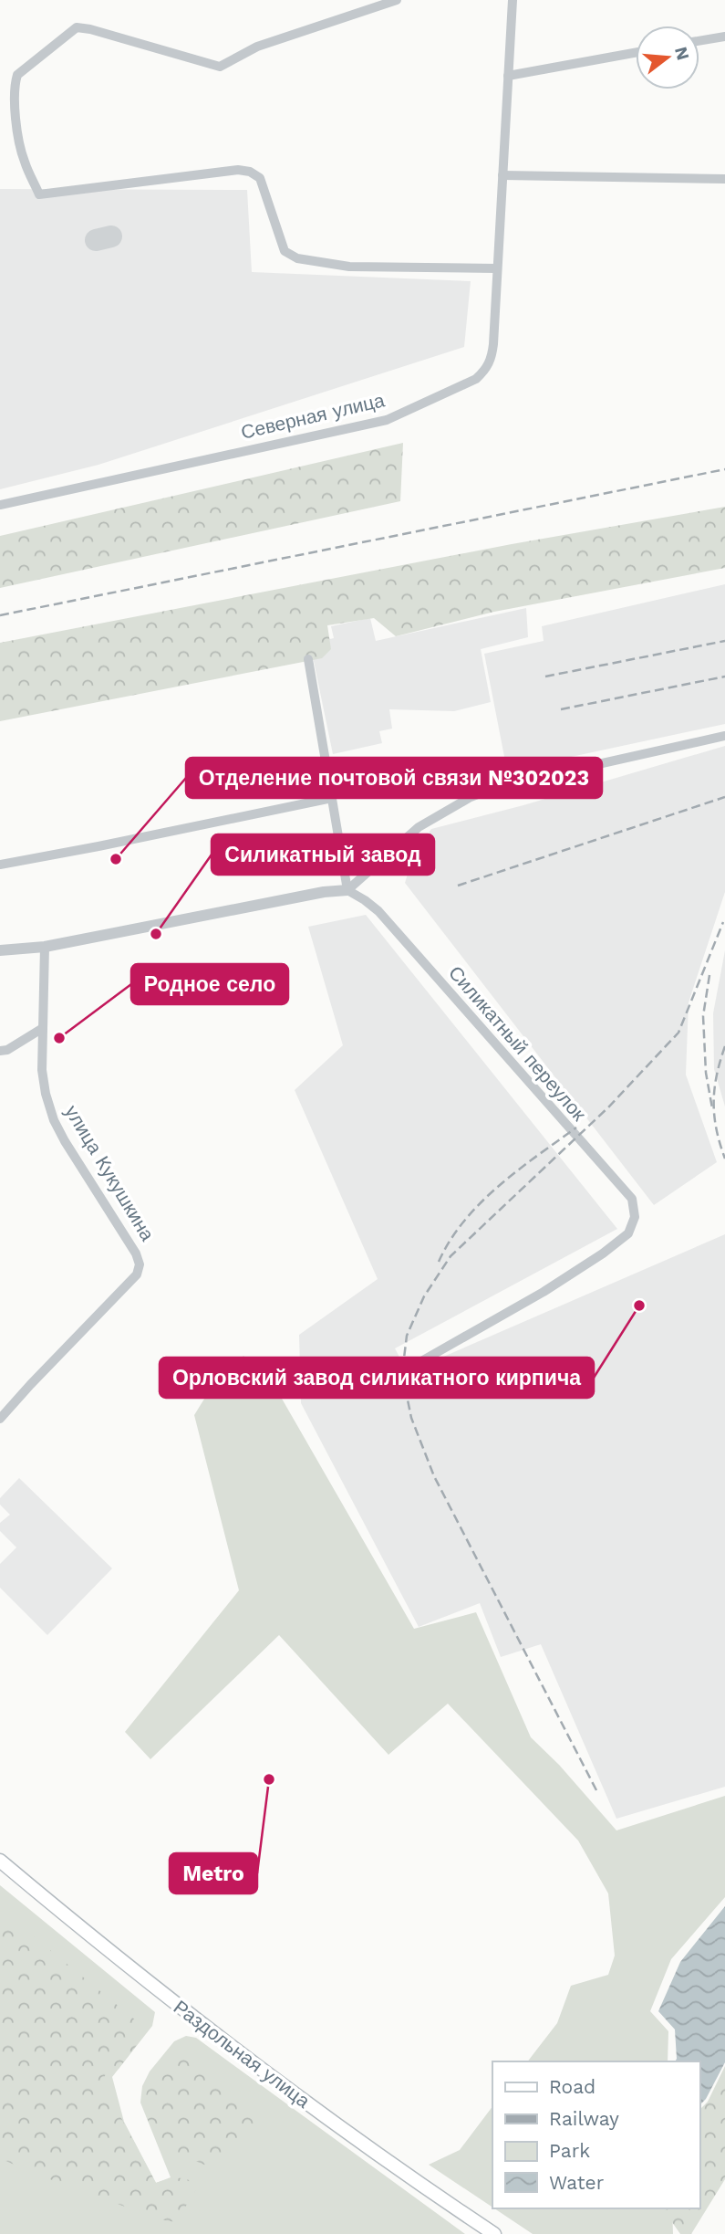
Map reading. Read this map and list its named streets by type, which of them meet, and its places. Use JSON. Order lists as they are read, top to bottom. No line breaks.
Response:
{"streets":{"main road":["Раздольная улица"],"street":["Северная улица","Силикатный переулок","улица Кукушкина"]},"places":["Отделение почтовой связи №302023","Силикатный завод","Родное село","Орловский завод силикатного кирпича","Metro"],"legend":["Road","Railway","Park","Water"],"north":"right"}
